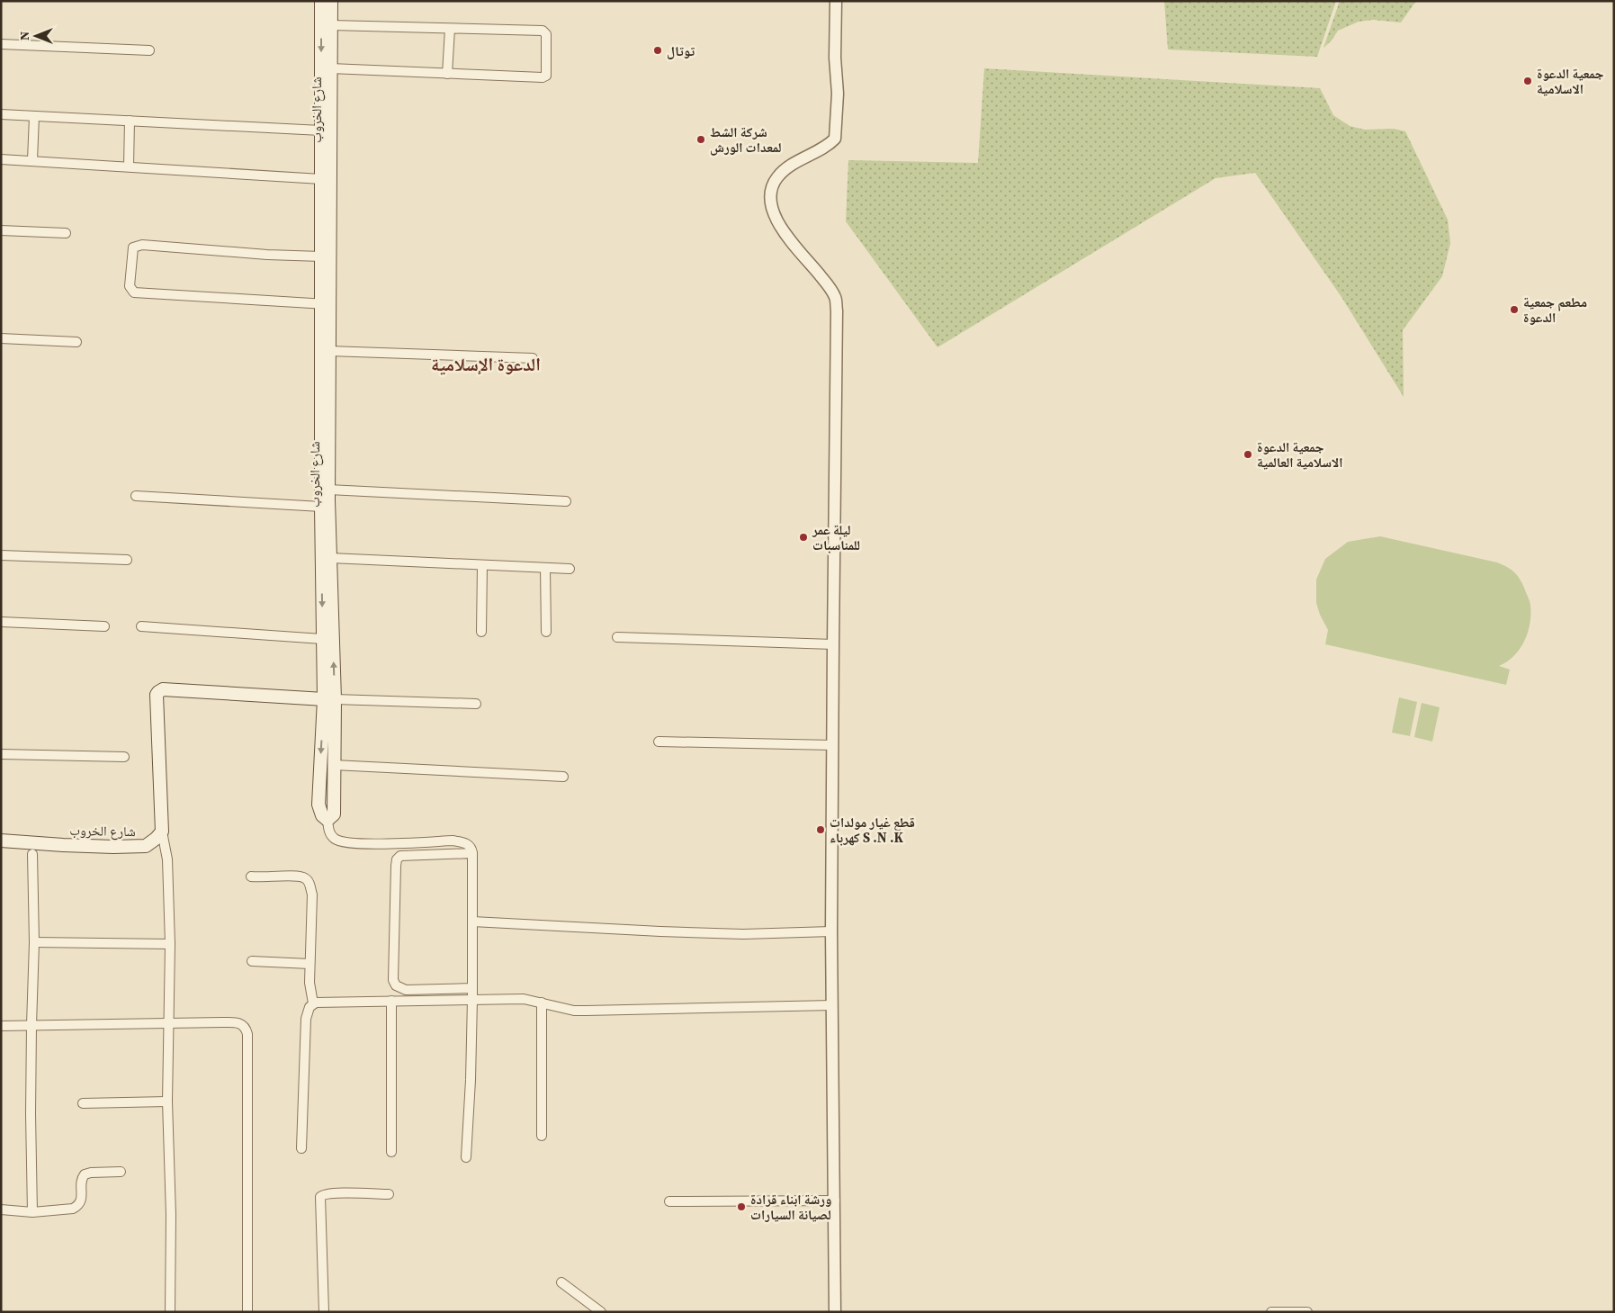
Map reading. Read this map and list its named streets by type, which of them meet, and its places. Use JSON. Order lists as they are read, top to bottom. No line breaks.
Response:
{"streets":{"main road":["شارع الخروب"]},"districts":["الدعوة الإسلامية"],"places":["توتال","جمعية الدعوة الاسلامية","شركة الشط لمعدات الورش","مطعم جمعية الدعوة","جمعية الدعوة الاسلامية العالمية","ليلة عمر للمناسبات","قطع غيار مولدات كهرباء S .N .K","ورشة ابناء قرادة لصيانة السيارات"],"north":"left"}
